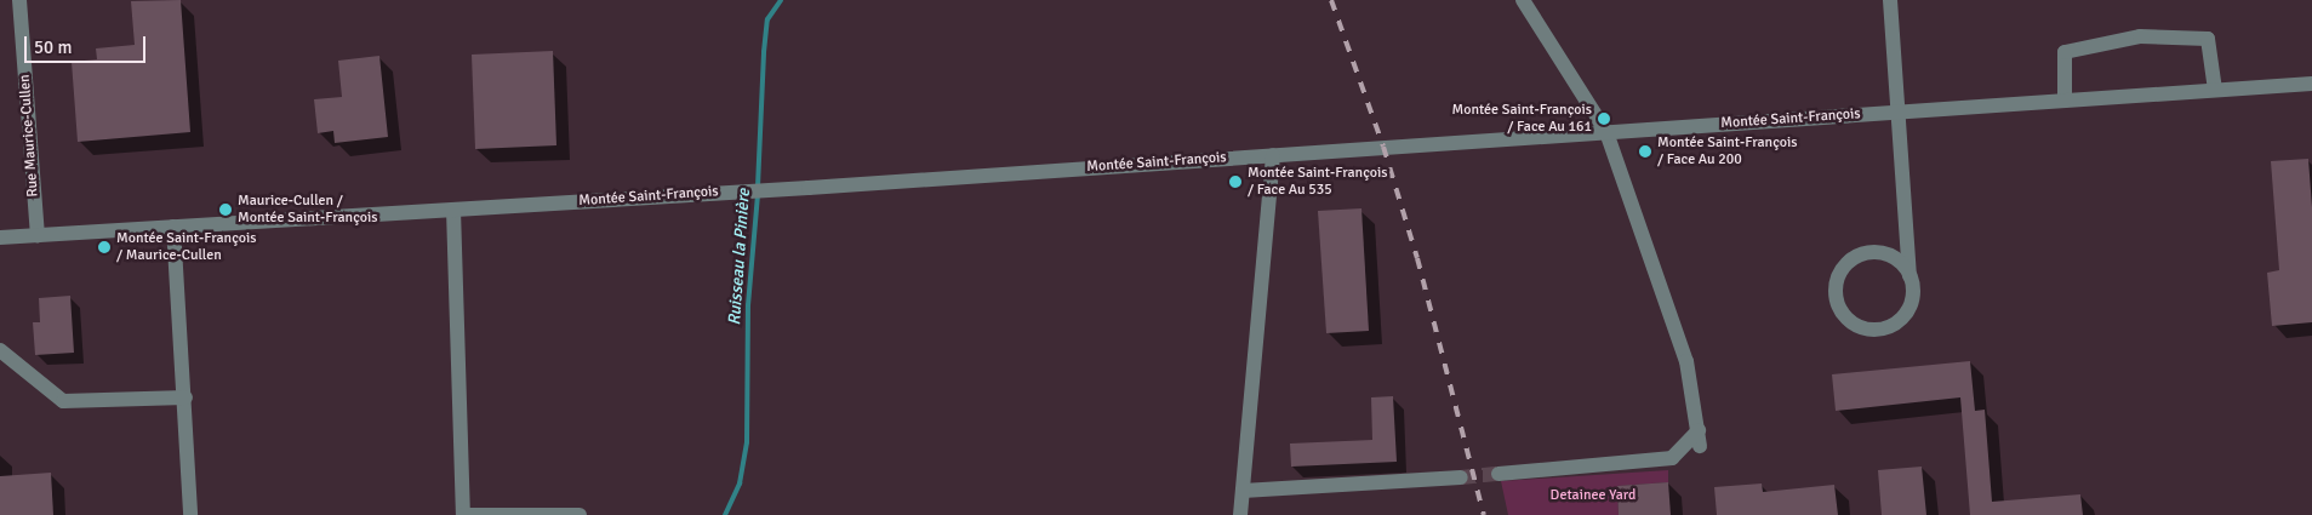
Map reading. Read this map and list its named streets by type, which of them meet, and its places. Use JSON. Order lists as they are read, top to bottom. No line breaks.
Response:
{"streets":{"street":["Montée Saint-François","Rue Maurice-Cullen"]},"crossings":[["Montée Saint-François","Rue Maurice-Cullen"]],"water":["Ruisseau la Pinière"],"parks":["Detainee Yard"],"places":["Montée Saint-François / Face Au 161","Montée Saint-François / Face Au 200","Montée Saint-François / Face Au 535","Maurice-Cullen / Montée Saint-François","Montée Saint-François / Maurice-Cullen"],"scale_bar":"50 m"}
